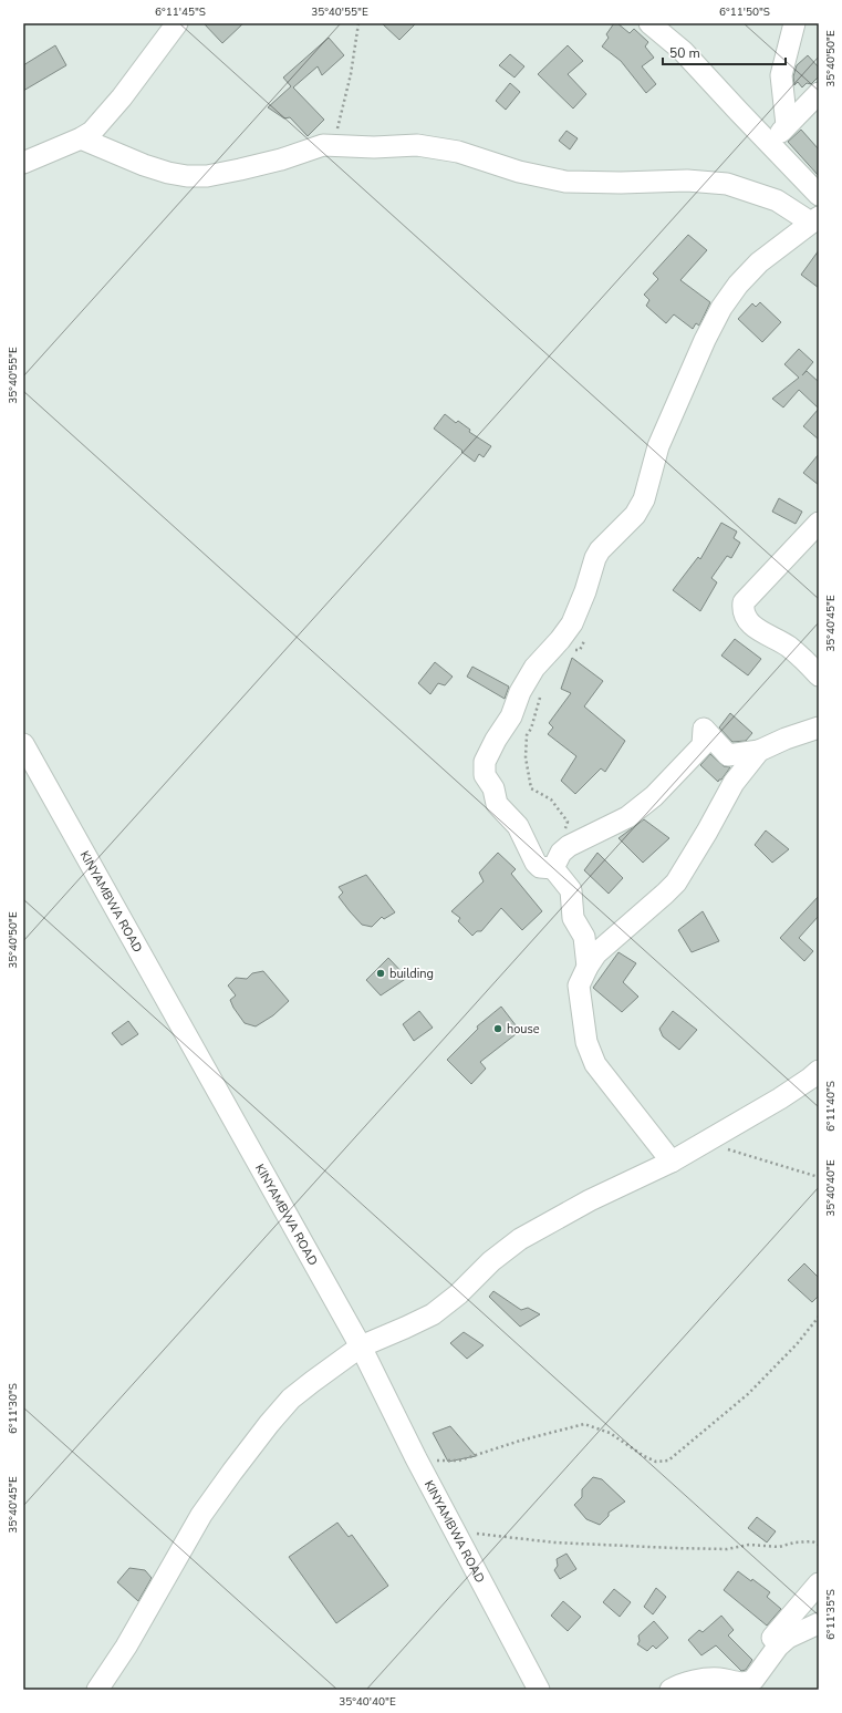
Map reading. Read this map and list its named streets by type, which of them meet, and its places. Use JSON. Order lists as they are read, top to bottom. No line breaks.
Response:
{"streets":{"street":["KINYAMBWA ROAD"]},"places":["building","house"],"scale_bar":"50 m","coordinates":["6°11'45\"S","35°40'55\"E","6°11'50\"S","35°40'50\"E","35°40'45\"E","6°11'40\"S","35°40'40\"E","6°11'30\"S","6°11'35\"S"]}
